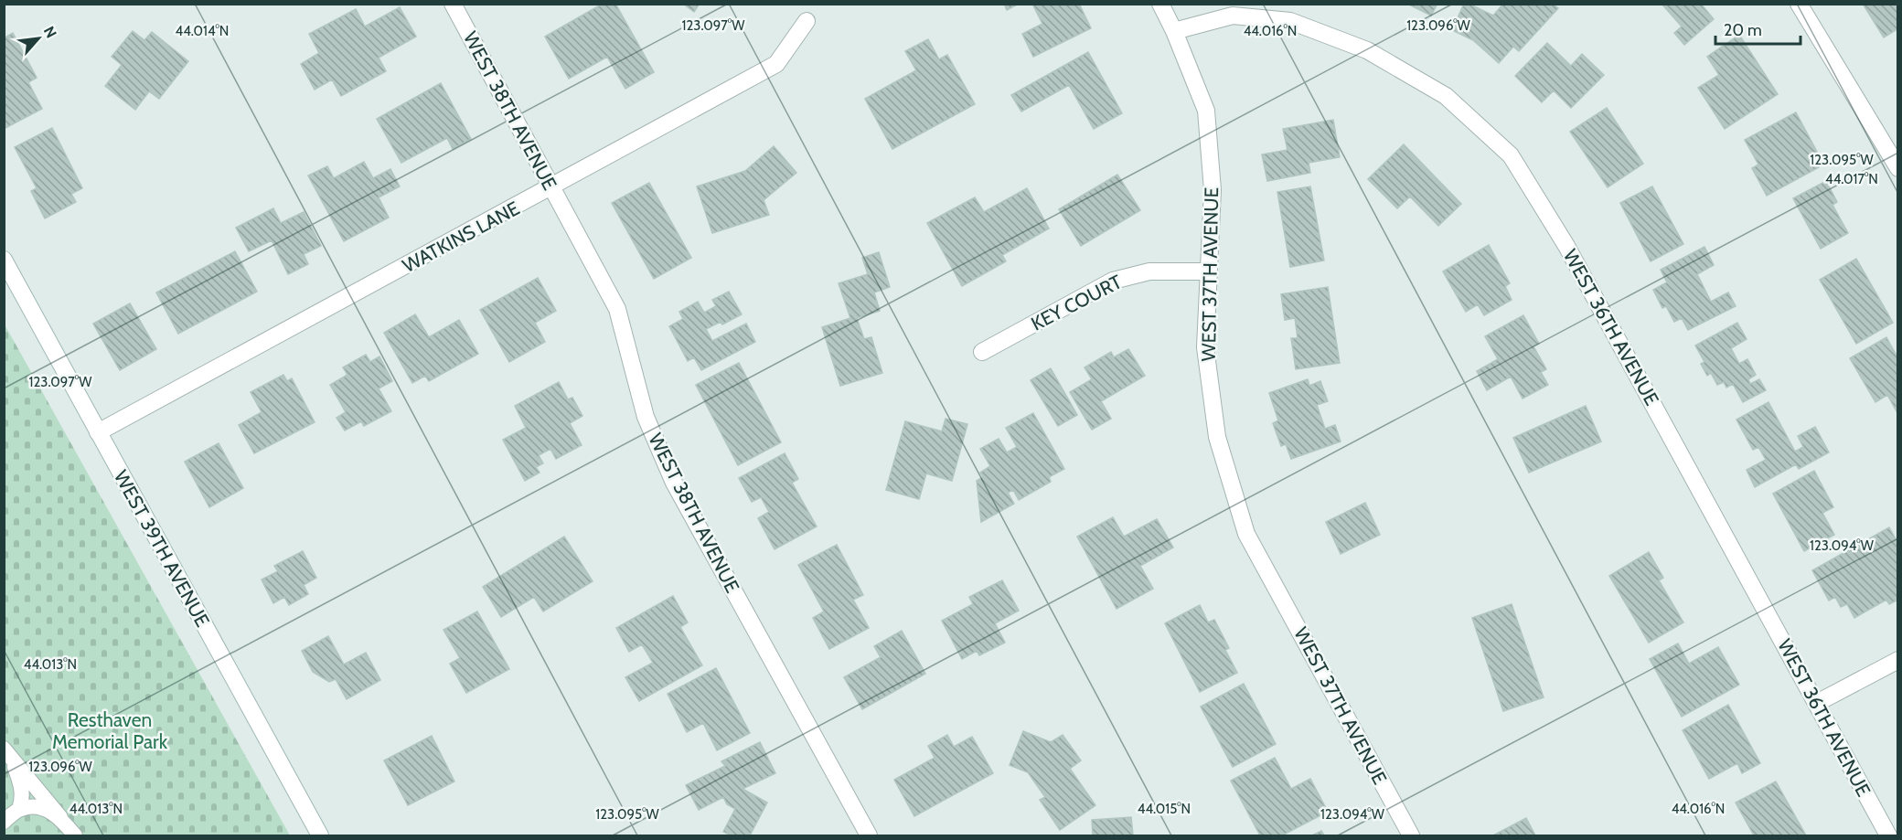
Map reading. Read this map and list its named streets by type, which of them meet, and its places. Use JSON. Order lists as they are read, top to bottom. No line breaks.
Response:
{"streets":{"street":["WEST 38TH AVENUE","WATKINS LANE","WEST 37TH AVENUE","KEY COURT","WEST 36TH AVENUE","WEST 39TH AVENUE"]},"crossings":[["WEST 38TH AVENUE","WATKINS LANE"],["WATKINS LANE","WEST 39TH AVENUE"],["WEST 37TH AVENUE","KEY COURT"],["WEST 37TH AVENUE","WEST 36TH AVENUE"]],"parks":["Resthaven Memorial Park"],"scale_bar":"20 m","north":"top right","coordinates":["123.097°W","123.096°W","44.014°N","44.016°N","123.095°W","44.017°N","123.094°W","44.013°N","44.015°N"]}
